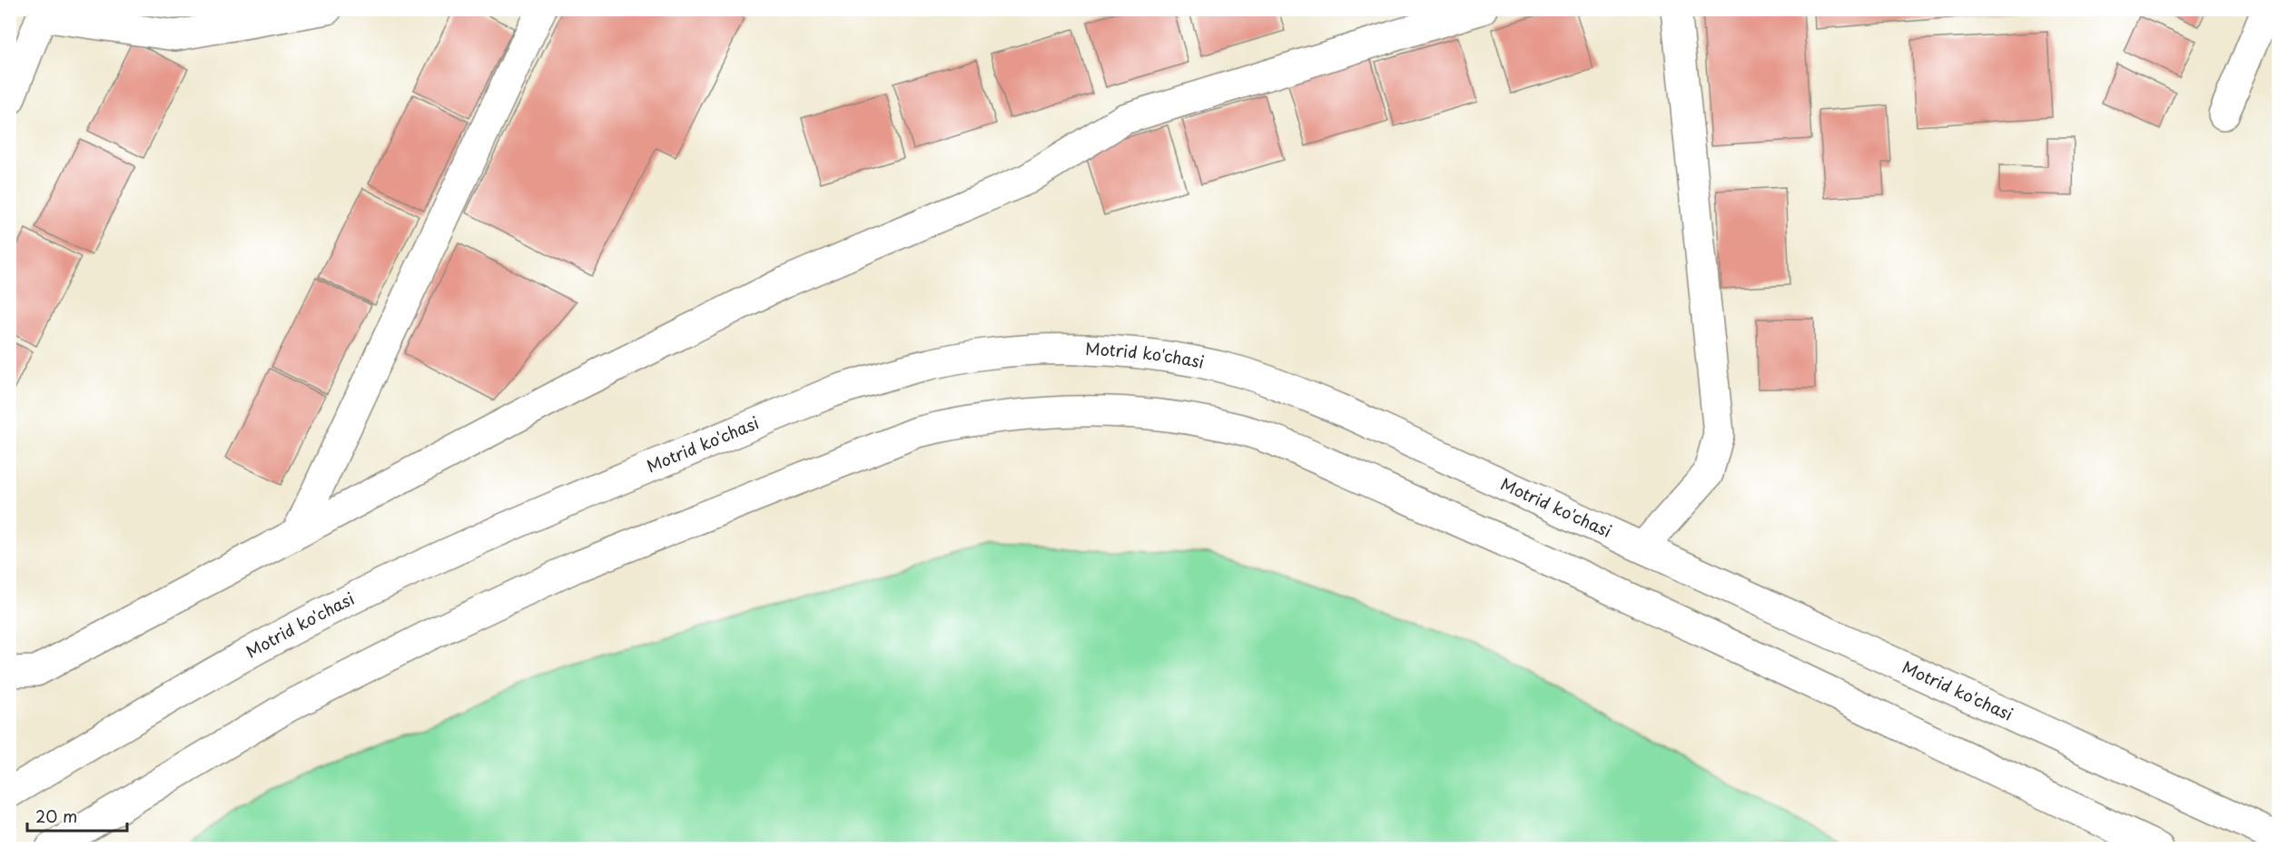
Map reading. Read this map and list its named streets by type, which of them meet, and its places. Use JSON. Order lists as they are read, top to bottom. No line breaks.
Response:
{"streets":{"main road":["Motrid ko'chasi"]},"scale_bar":"20 m"}
